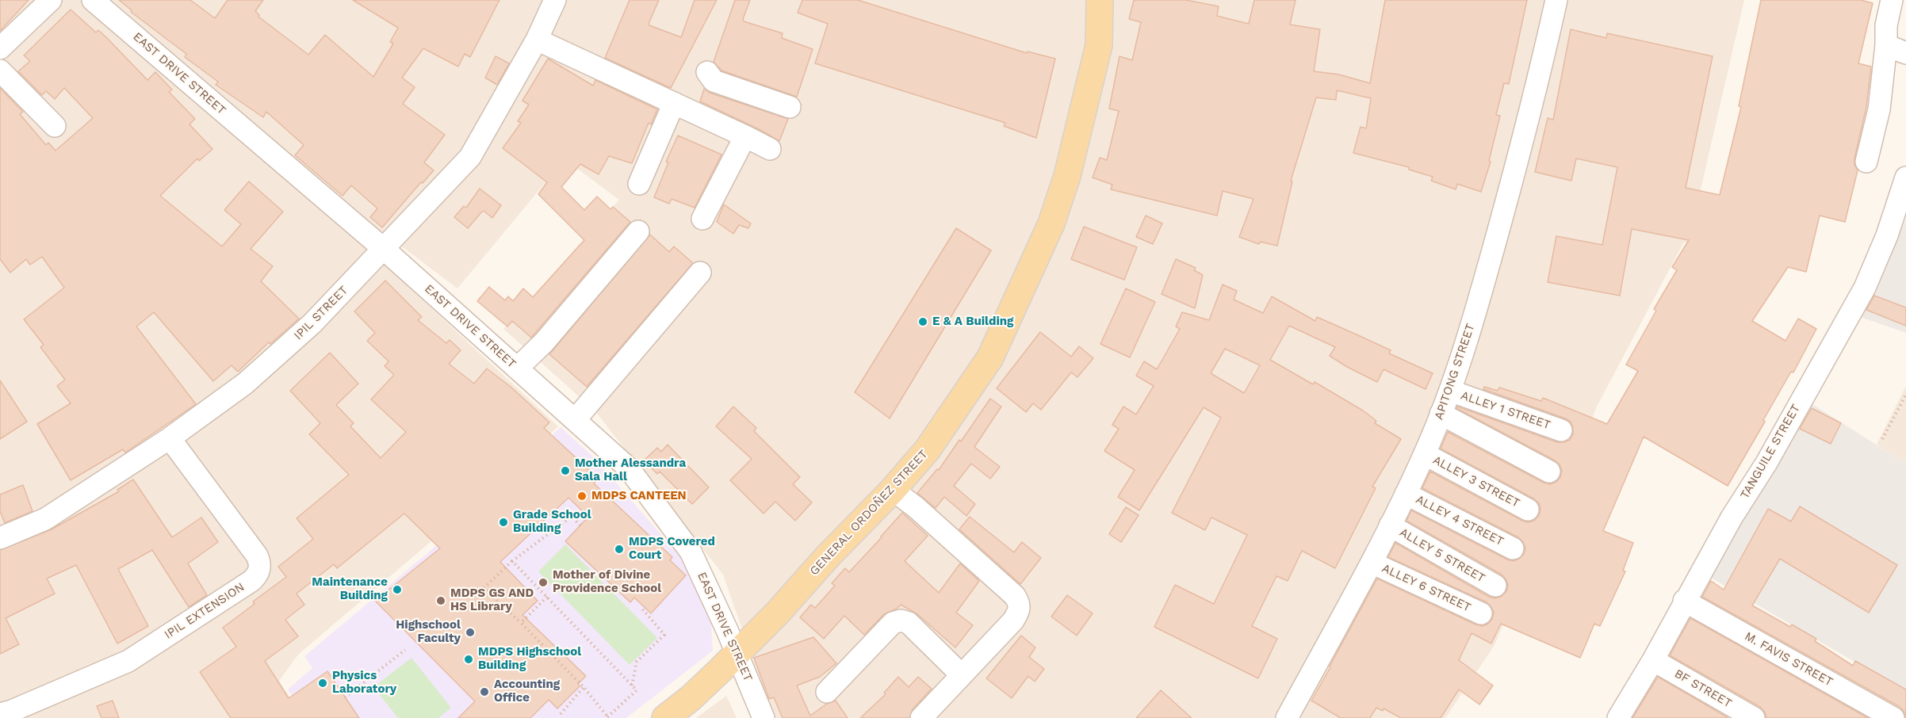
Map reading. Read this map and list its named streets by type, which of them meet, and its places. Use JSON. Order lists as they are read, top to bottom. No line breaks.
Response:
{"streets":{"main road":["GENERAL ORDOÑEZ STREET"],"street":["EAST DRIVE STREET","IPIL STREET","APITONG STREET","ALLEY 1 STREET","TANGUILE STREET","ALLEY 3 STREET","ALLEY 4 STREET","ALLEY 5 STREET","ALLEY 6 STREET","IPIL EXTENSION","M. FAVIS STREET","BF STREET"]},"crossings":[["EAST DRIVE STREET","IPIL STREET"],["EAST DRIVE STREET","GENERAL ORDOÑEZ STREET"],["IPIL STREET","IPIL EXTENSION"],["APITONG STREET","ALLEY 1 STREET"],["APITONG STREET","ALLEY 3 STREET"],["APITONG STREET","ALLEY 4 STREET"],["APITONG STREET","ALLEY 5 STREET"],["APITONG STREET","ALLEY 6 STREET"],["TANGUILE STREET","M. FAVIS STREET"],["TANGUILE STREET","BF STREET"]],"places":["E & A Building","Mother Alessandra Sala Hall","MDPS CANTEEN","Grade School Building","MDPS Covered Court","Mother of Divine Providence School","Maintenance Building","MDPS GS AND HS Library","Highschool Faculty","MDPS Highschool Building","Physics Laboratory","Accounting Office"]}
